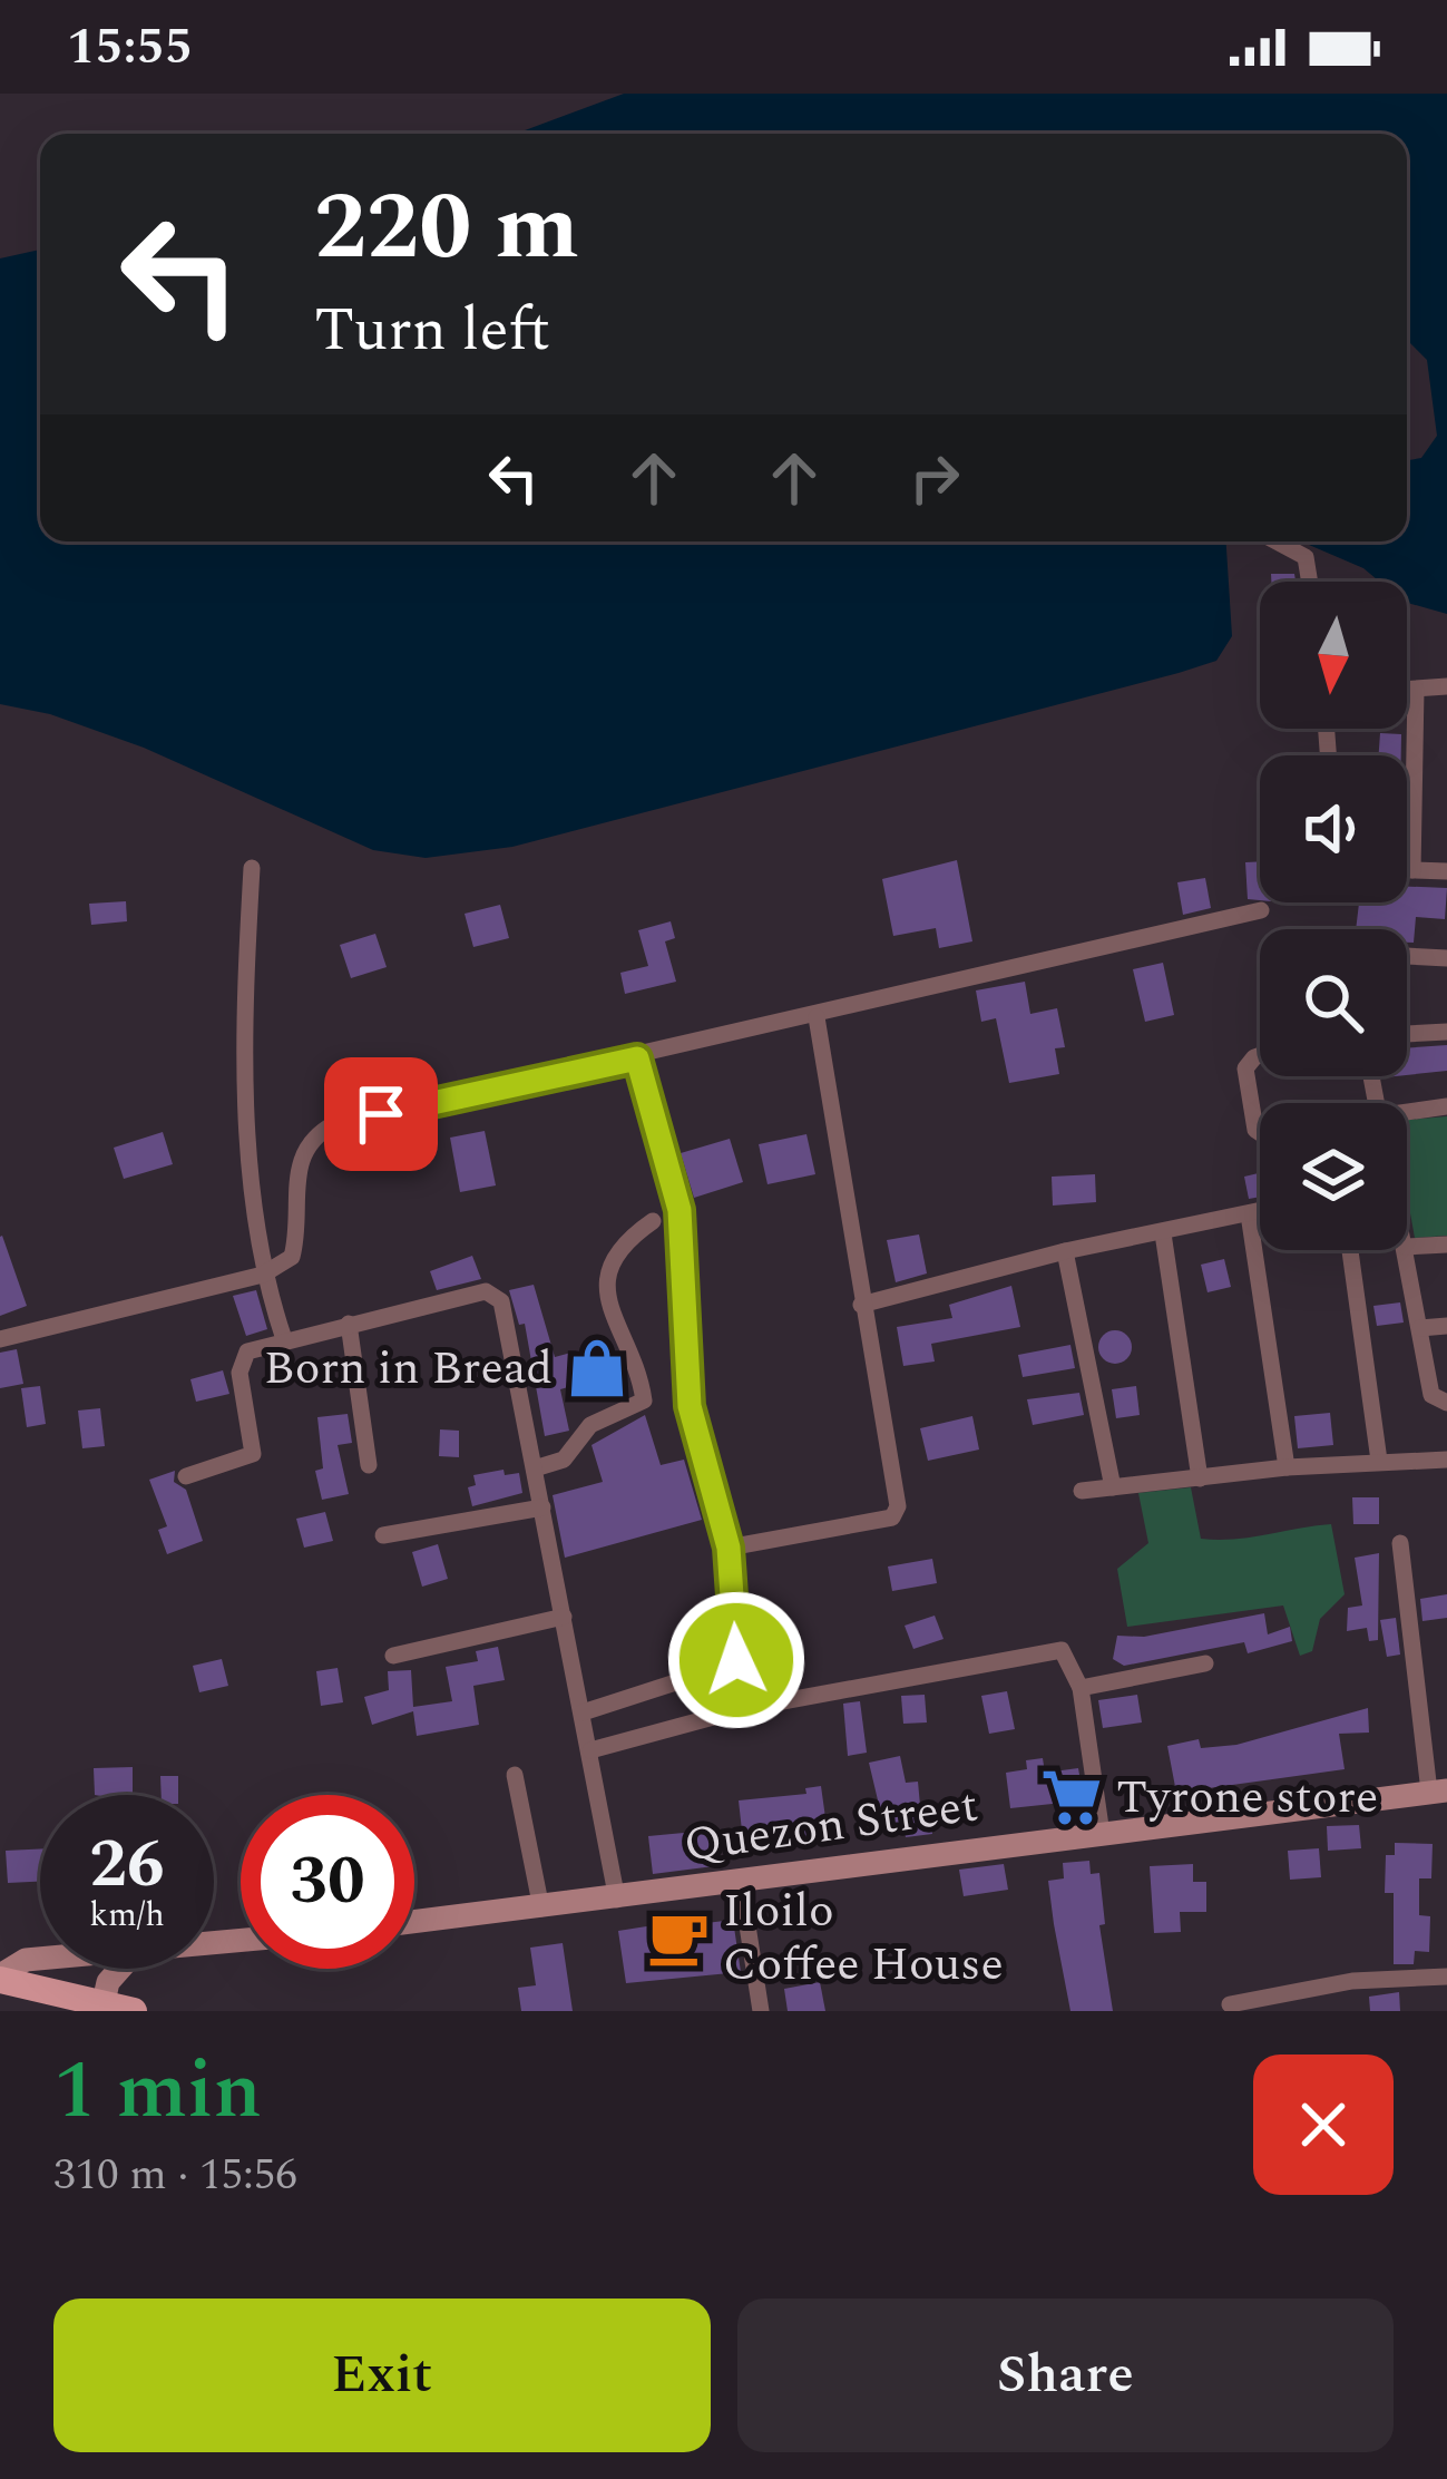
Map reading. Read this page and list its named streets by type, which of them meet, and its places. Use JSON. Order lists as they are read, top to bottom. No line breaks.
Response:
{"streets":{"main road":["Quezon Street"]},"places":{"shop":["Born in Bread"],"supermarket":["Tyrone store"],"cafe":["Iloilo Coffee House"]},"north":"bottom","page":{"status":"15:55","turn":["220 m","Turn left"],"speed":"26 km/h","limit":"30","heading":["1 min","310 m · 15:56"],"buttons":["Exit","Share"]}}
